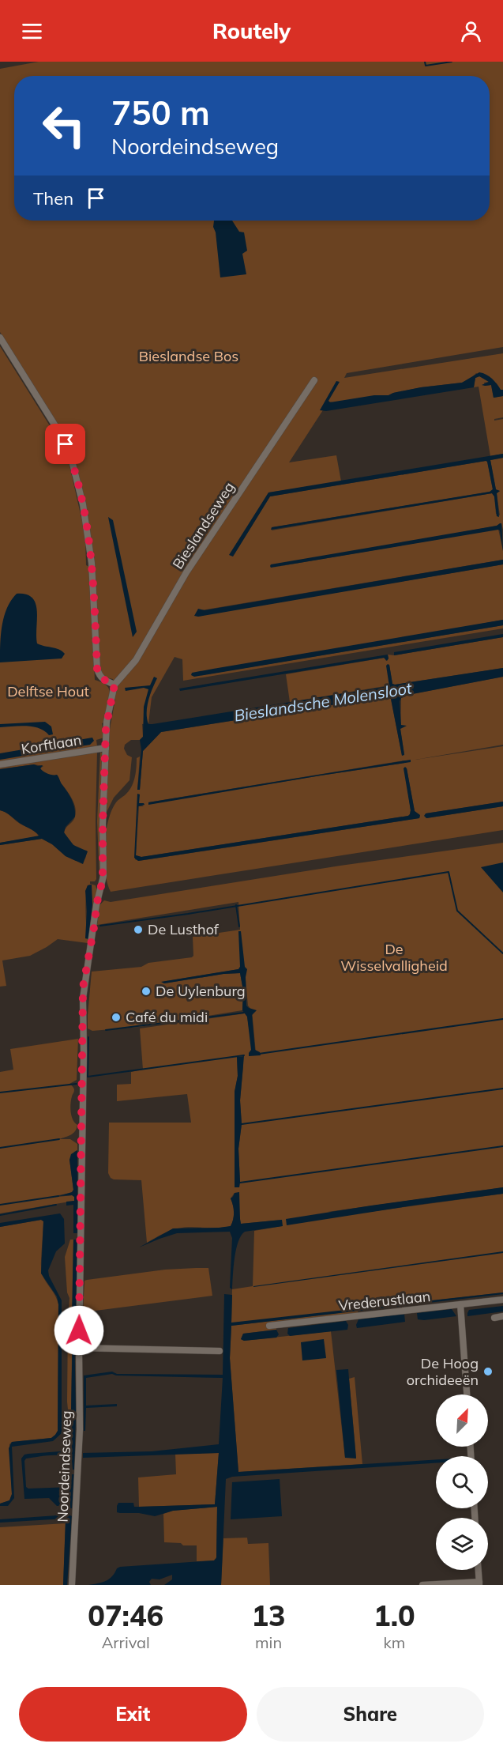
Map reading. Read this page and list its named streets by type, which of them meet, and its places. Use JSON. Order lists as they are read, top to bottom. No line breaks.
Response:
{"streets":{"street":["Bieslandseweg","Korftlaan","Vrederustlaan","Noordeindseweg"]},"crossings":[["Bieslandseweg","Noordeindseweg"],["Korftlaan","Noordeindseweg"]],"water":["Bieslandsche Molensloot"],"parks":["Bieslandse Bos","Delftse Hout","De Wisselvalligheid"],"places":["De Lusthof","De Uylenburg","Café du midi","De Hoog orchideeën"],"north":"top right","page":{"header":"Routely","turn":["750 m","Noordeindseweg"],"then":"Then","eta":["07:46","Arrival","13","min","1.0","km"],"buttons":["Exit","Share"]}}
